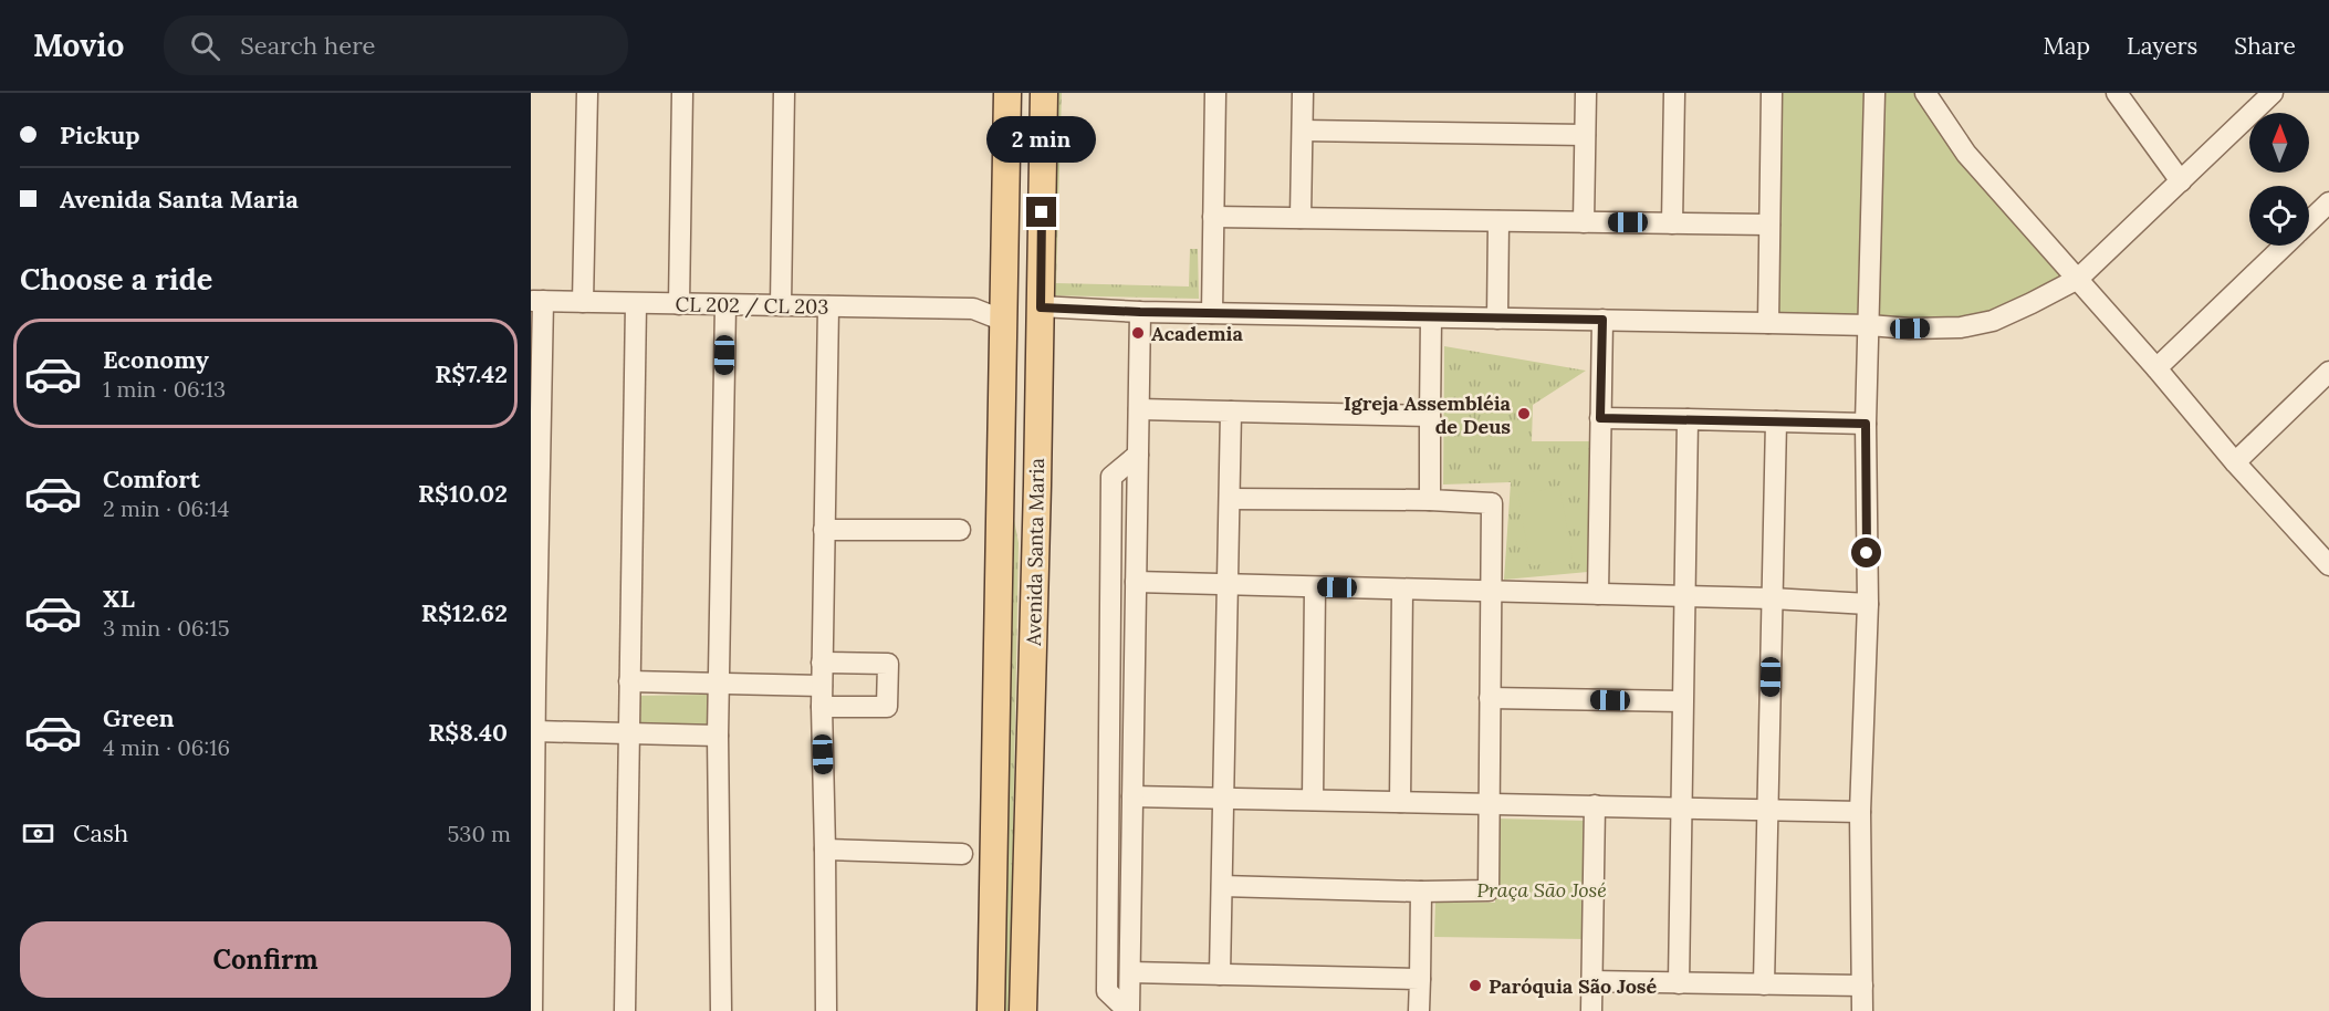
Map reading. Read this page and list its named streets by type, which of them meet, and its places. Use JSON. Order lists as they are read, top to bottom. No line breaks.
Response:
{"streets":{"main road":["Avenida Santa Maria"],"street":["CL 202 / CL 203"]},"parks":["Praça São José"],"places":["Academia","Igreja Assembléia de Deus","Paróquia São José"],"north":"top","page":{"header":"Movio","search":"Search here","nav":["Map","Layers","Share"],"banner":["Pickup","Avenida Santa Maria"],"bubble":"2 min","heading":"Choose a ride","list":[{"name":"Economy","note":"1 min · 06:13","value":"R$7.42"},{"name":"Comfort","note":"2 min · 06:14","value":"R$10.02"},{"name":"XL","note":"3 min · 06:15","value":"R$12.62"},{"name":"Green","note":"4 min · 06:16","value":"R$8.40"}],"pay":["Cash","530 m"],"buttons":"Confirm"}}
